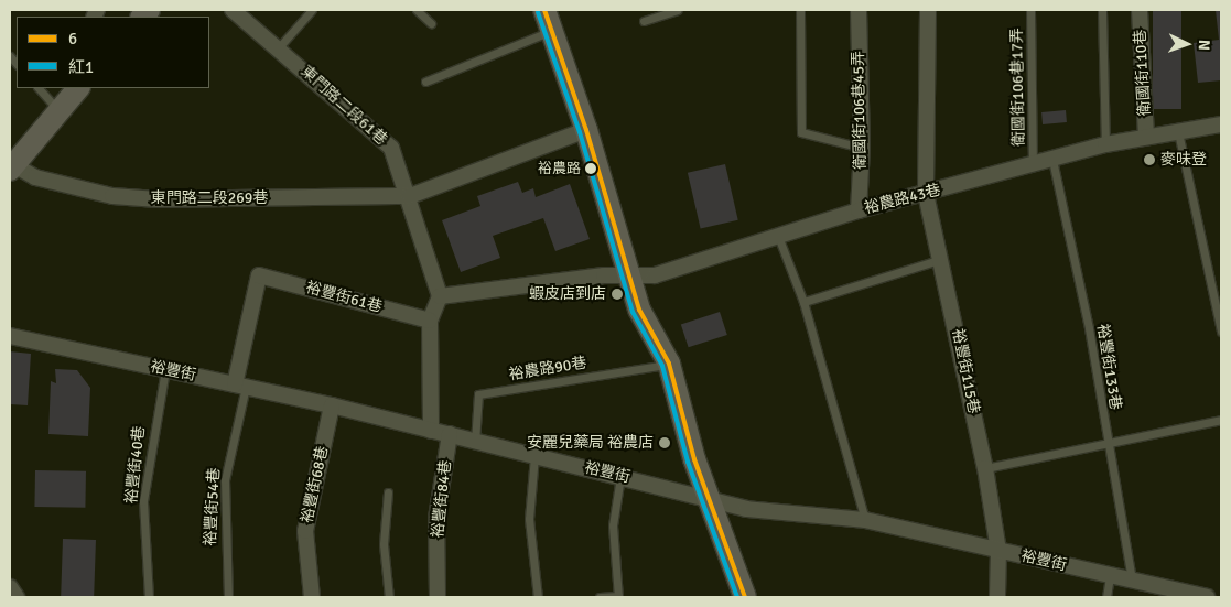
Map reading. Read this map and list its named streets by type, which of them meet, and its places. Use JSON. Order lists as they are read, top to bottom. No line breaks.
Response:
{"streets":{"street":["衛國街110巷","東門路二段61巷","衛國街106巷45弄","東門路二段269巷","裕農路43巷","裕豐街61巷","裕豐街","裕豐街115巷","裕豐街68巷","裕豐街84巷"],"lane":["衛國街106巷17弄","裕豐街133巷","裕農路90巷","裕豐街40巷","裕豐街54巷"]},"crossings":[["衛國街110巷","裕農路43巷"],["衛國街106巷17弄","裕農路43巷"],["東門路二段61巷","東門路二段269巷"],["東門路二段61巷","裕農路43巷"],["衛國街106巷45弄","裕農路43巷"],["裕農路43巷","裕豐街133巷"],["裕農路43巷","裕豐街115巷"],["裕豐街61巷","裕豐街"],["裕豐街61巷","裕豐街54巷"],["裕豐街133巷","裕豐街"],["裕農路90巷","裕豐街"],["裕豐街","裕豐街115巷"],["裕豐街","裕豐街40巷"],["裕豐街","裕豐街68巷"],["裕豐街","裕豐街84巷"],["裕豐街","裕豐街54巷"]],"places":["麥味登","裕農路","蝦皮店到店","安麗兒藥局 裕農店"],"lines":["transit line 6","transit line 紅1"],"legend":["6","紅1"],"north":"right"}
